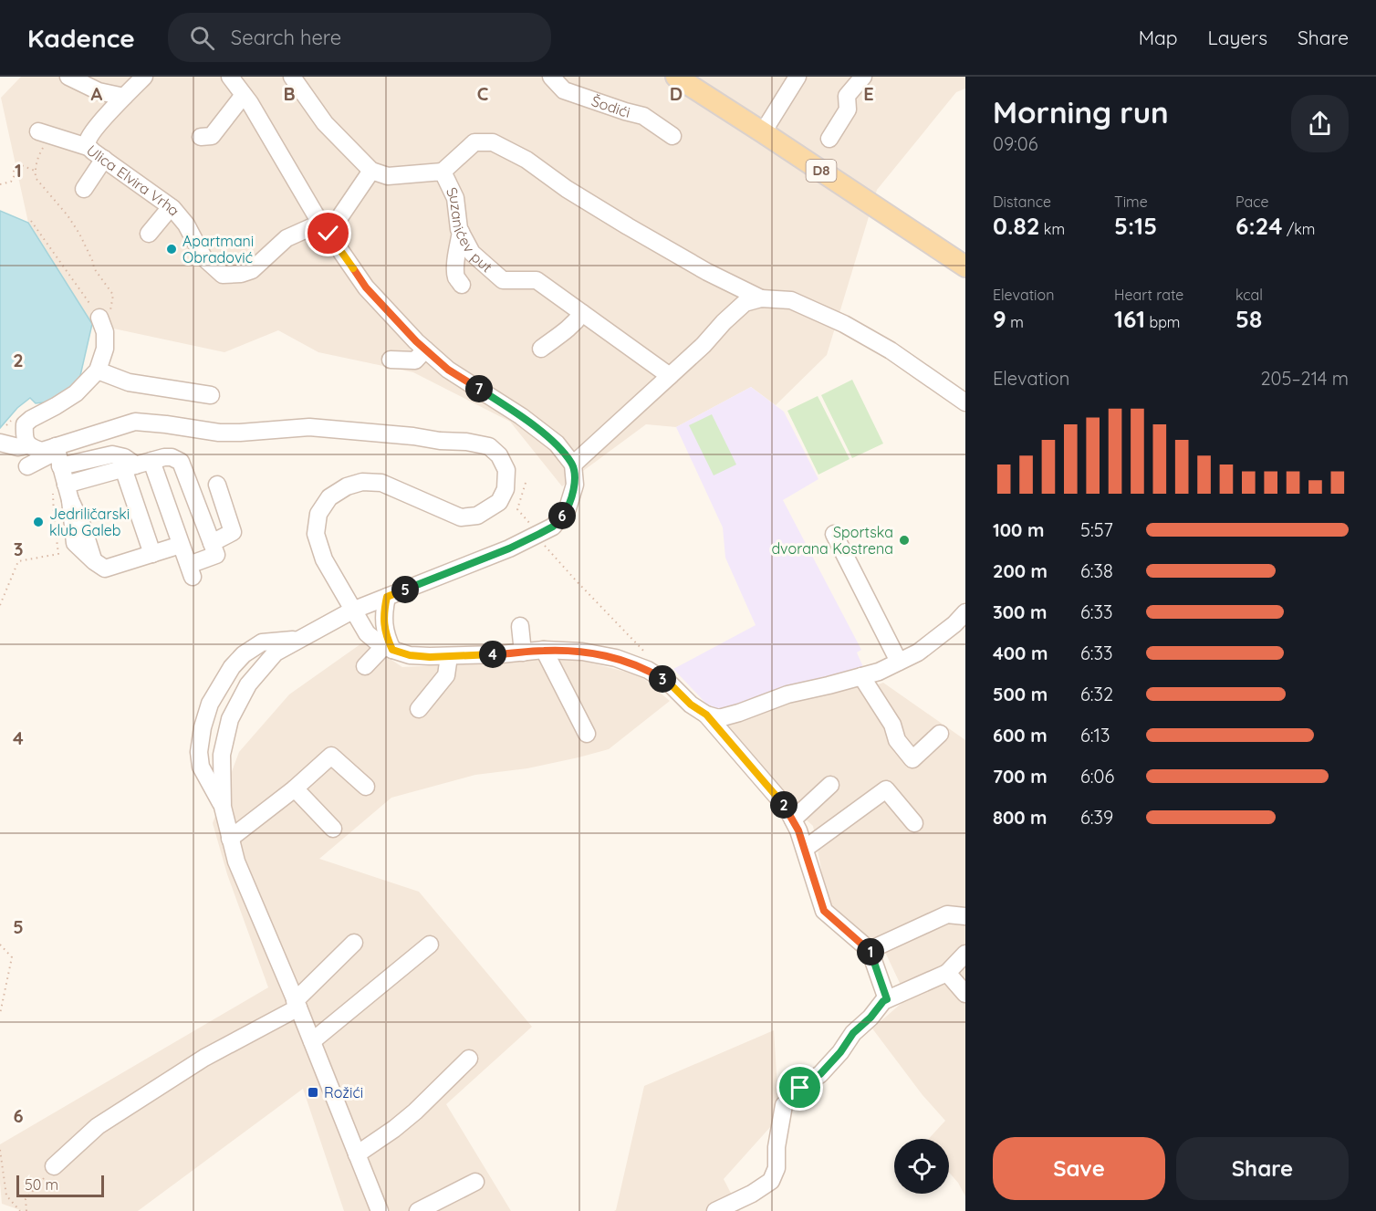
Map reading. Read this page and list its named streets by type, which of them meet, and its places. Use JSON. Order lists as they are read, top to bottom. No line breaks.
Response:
{"streets":{"main road":["D8"],"street":["Šodići","Ulica Elvira Vrha","Suzanićev put"]},"places":{"other":["Apartmani Obradović","Jedriličarski klub Galeb","Sportska dvorana Kostrena"],"transit":["Rožići"]},"scale_bar":"50 m","page":{"header":"Kadence","search":"Search here","nav":["Map","Layers","Share"],"heading":["Morning run","09:06"],"stats":[["Distance","0.82 km"],["Time","5:15"],["Pace","6:24 /km"],["Elevation","9 m"],["Heart rate","161 bpm"],["kcal","58"]],"chart":["Elevation","205–214 m"],"pins":["7","6","5","4","3","2","1"],"list":[{"name":"100 m","note":"5:57"},{"name":"200 m","note":"6:38"},{"name":"300 m","note":"6:33"},{"name":"400 m","note":"6:33"},{"name":"500 m","note":"6:32"},{"name":"600 m","note":"6:13"},{"name":"700 m","note":"6:06"},{"name":"800 m","note":"6:39"}],"buttons":["Save","Share"],"scale":"50 m"},"grid":{"columns":["A","B","C","D","E"],"rows":["1","2","3","4","5","6"]}}
